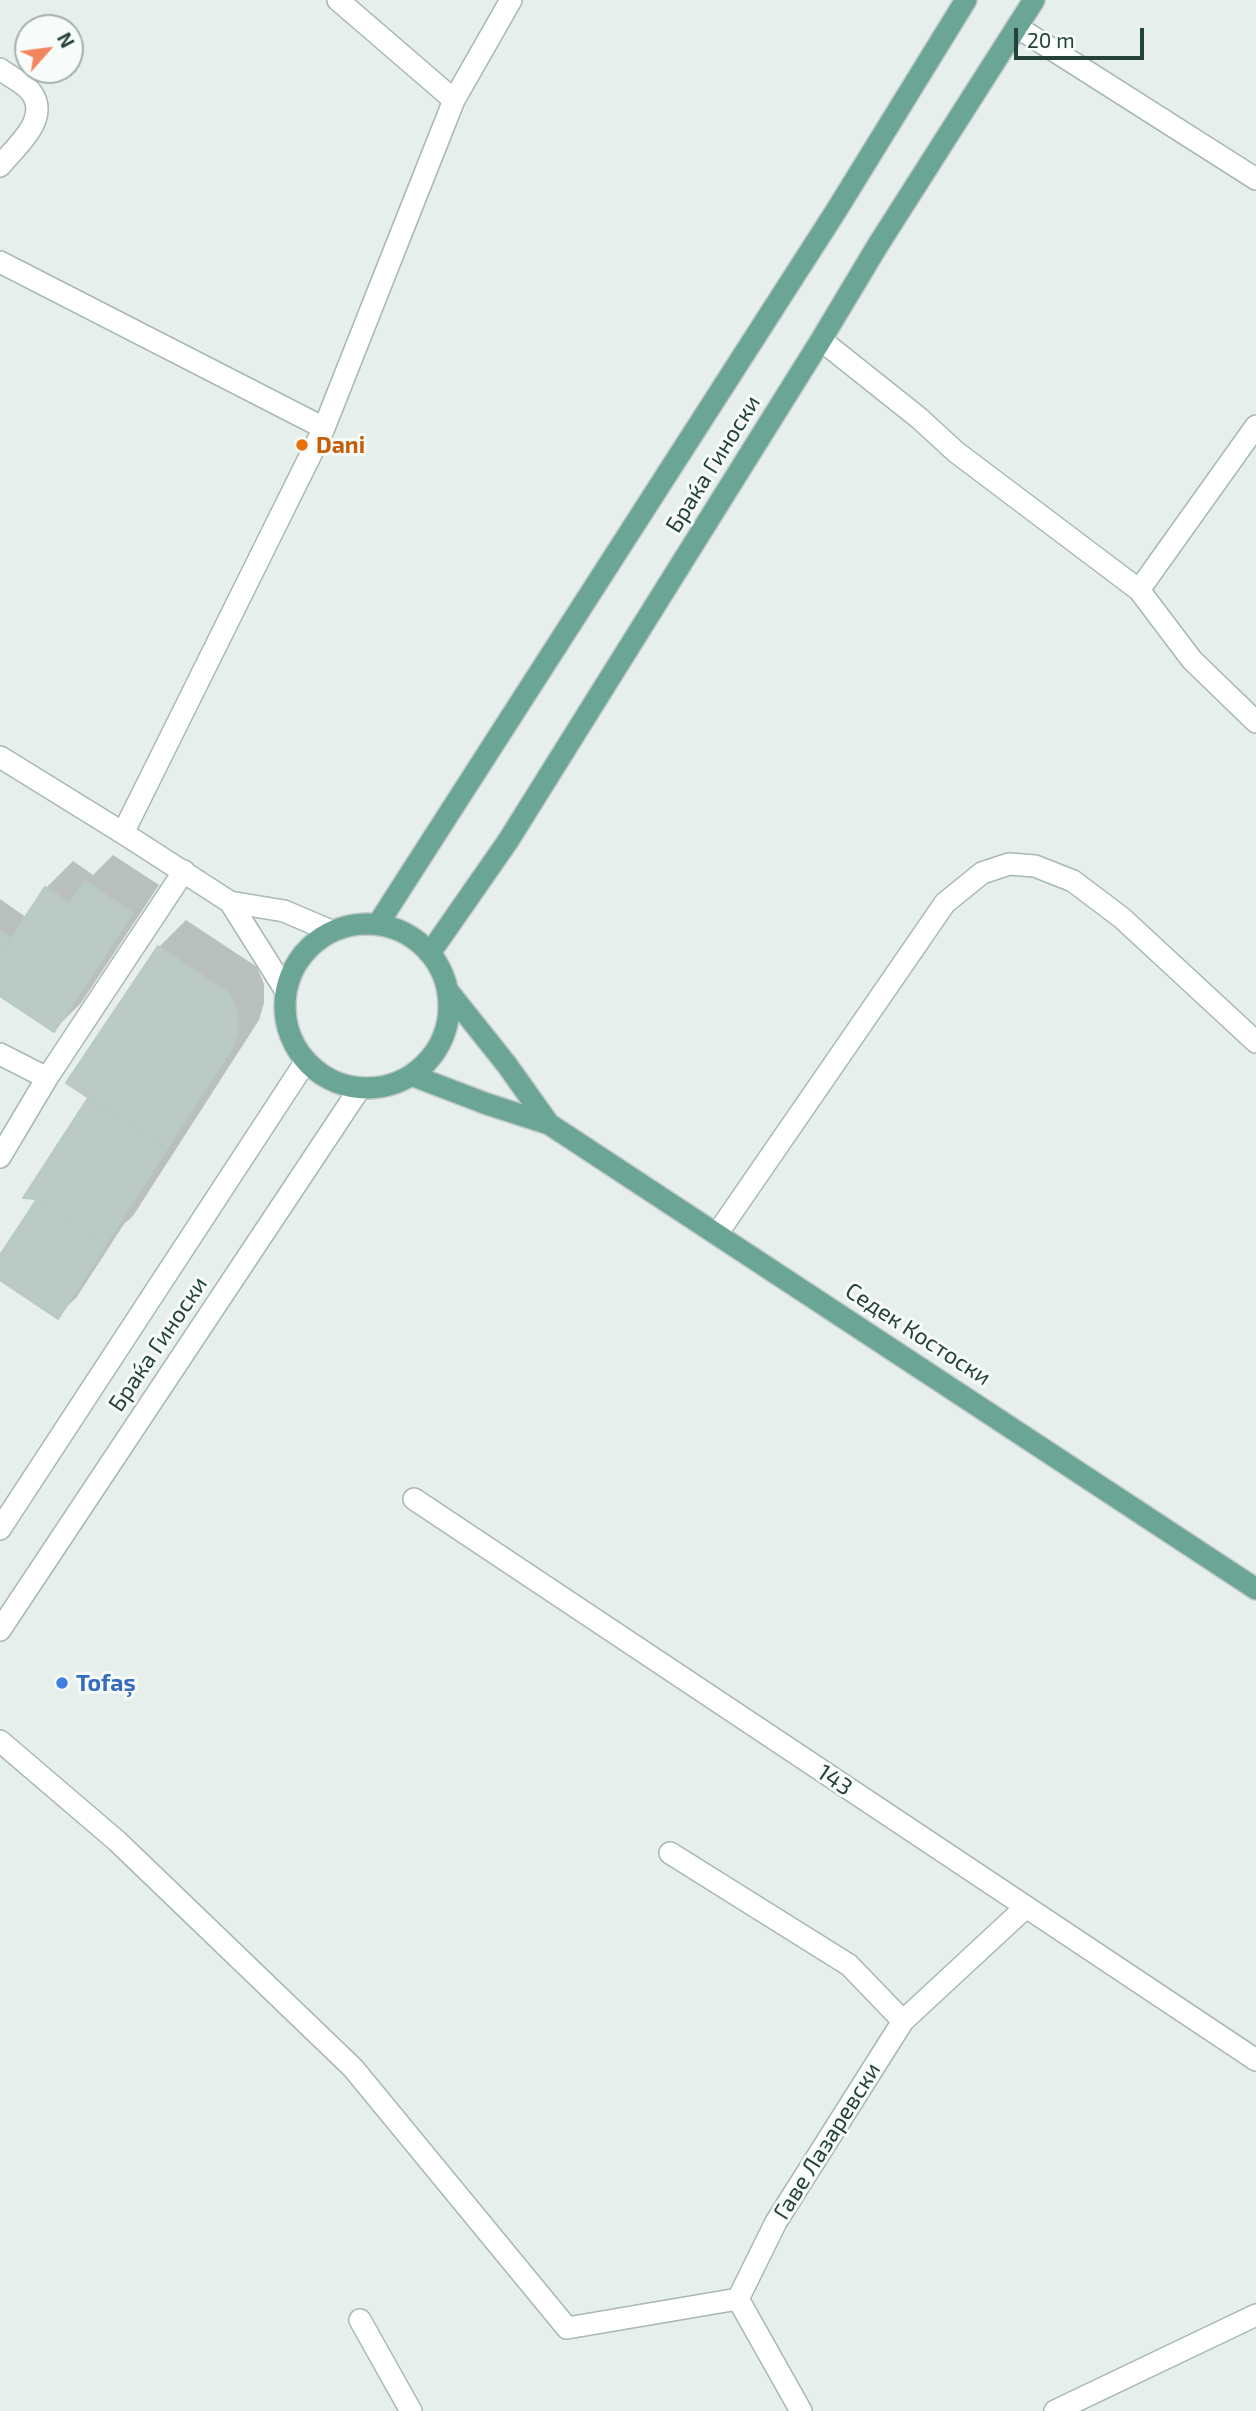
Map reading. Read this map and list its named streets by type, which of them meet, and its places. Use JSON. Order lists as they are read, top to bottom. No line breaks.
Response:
{"streets":{"main road":["Браќа Гиноски","Седек Костоски"],"street":["143","Гаве Лазаревски"]},"crossings":[["143","Гаве Лазаревски"]],"places":["Dani","Tofaş"],"scale_bar":"20 m","north":"top right"}
